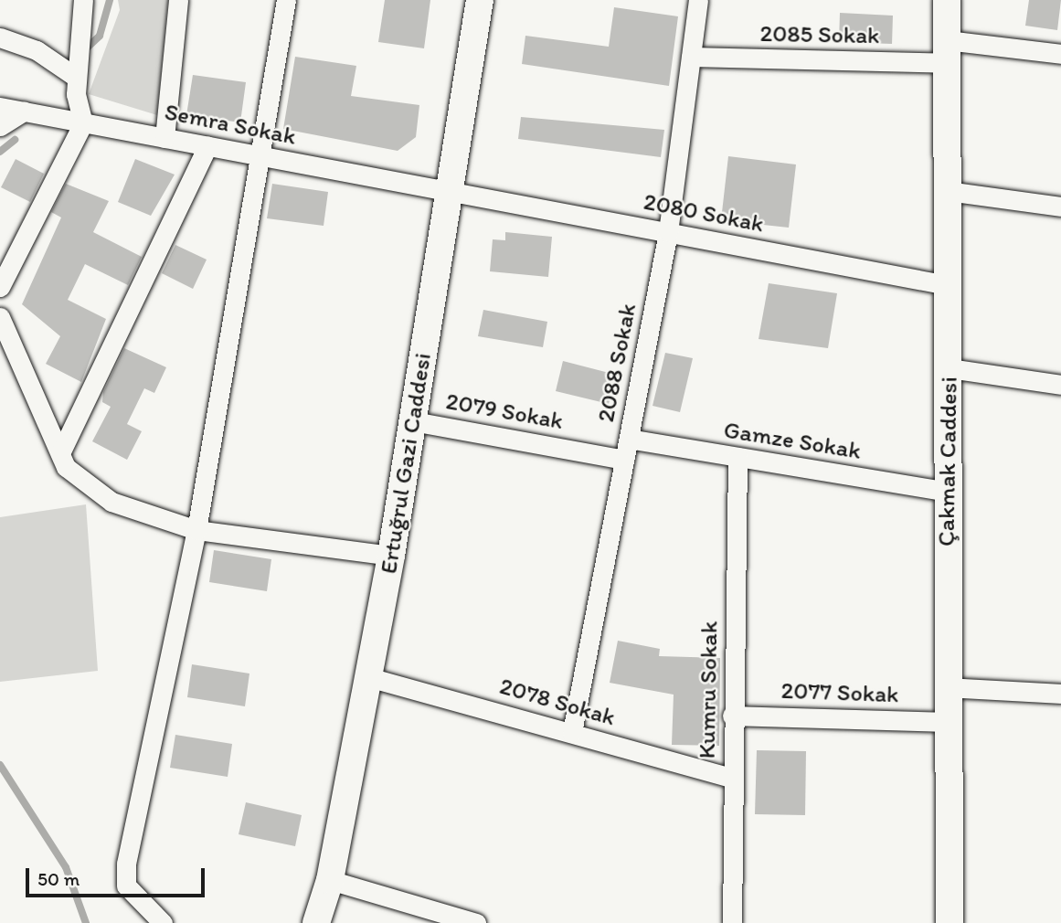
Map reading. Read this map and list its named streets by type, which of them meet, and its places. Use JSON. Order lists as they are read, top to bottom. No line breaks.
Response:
{"streets":{"main road":["Çakmak Caddesi","Ertuğrul Gazi Caddesi"],"street":["2085 Sokak","Semra Sokak","2080 Sokak","2088 Sokak","2079 Sokak","Gamze Sokak","Kumru Sokak","2077 Sokak","2078 Sokak"]},"crossings":[["2085 Sokak","2088 Sokak"],["2085 Sokak","Çakmak Caddesi"],["Semra Sokak","2080 Sokak"],["Semra Sokak","Ertuğrul Gazi Caddesi"],["2080 Sokak","2088 Sokak"],["2080 Sokak","Çakmak Caddesi"],["2080 Sokak","Ertuğrul Gazi Caddesi"],["2088 Sokak","2079 Sokak"],["2088 Sokak","Gamze Sokak"],["2088 Sokak","2078 Sokak"],["2079 Sokak","Ertuğrul Gazi Caddesi"],["Gamze Sokak","Çakmak Caddesi"],["Gamze Sokak","Kumru Sokak"],["Çakmak Caddesi","2077 Sokak"],["Ertuğrul Gazi Caddesi","2078 Sokak"],["Kumru Sokak","2077 Sokak"],["Kumru Sokak","2078 Sokak"]],"scale_bar":"50 m"}
